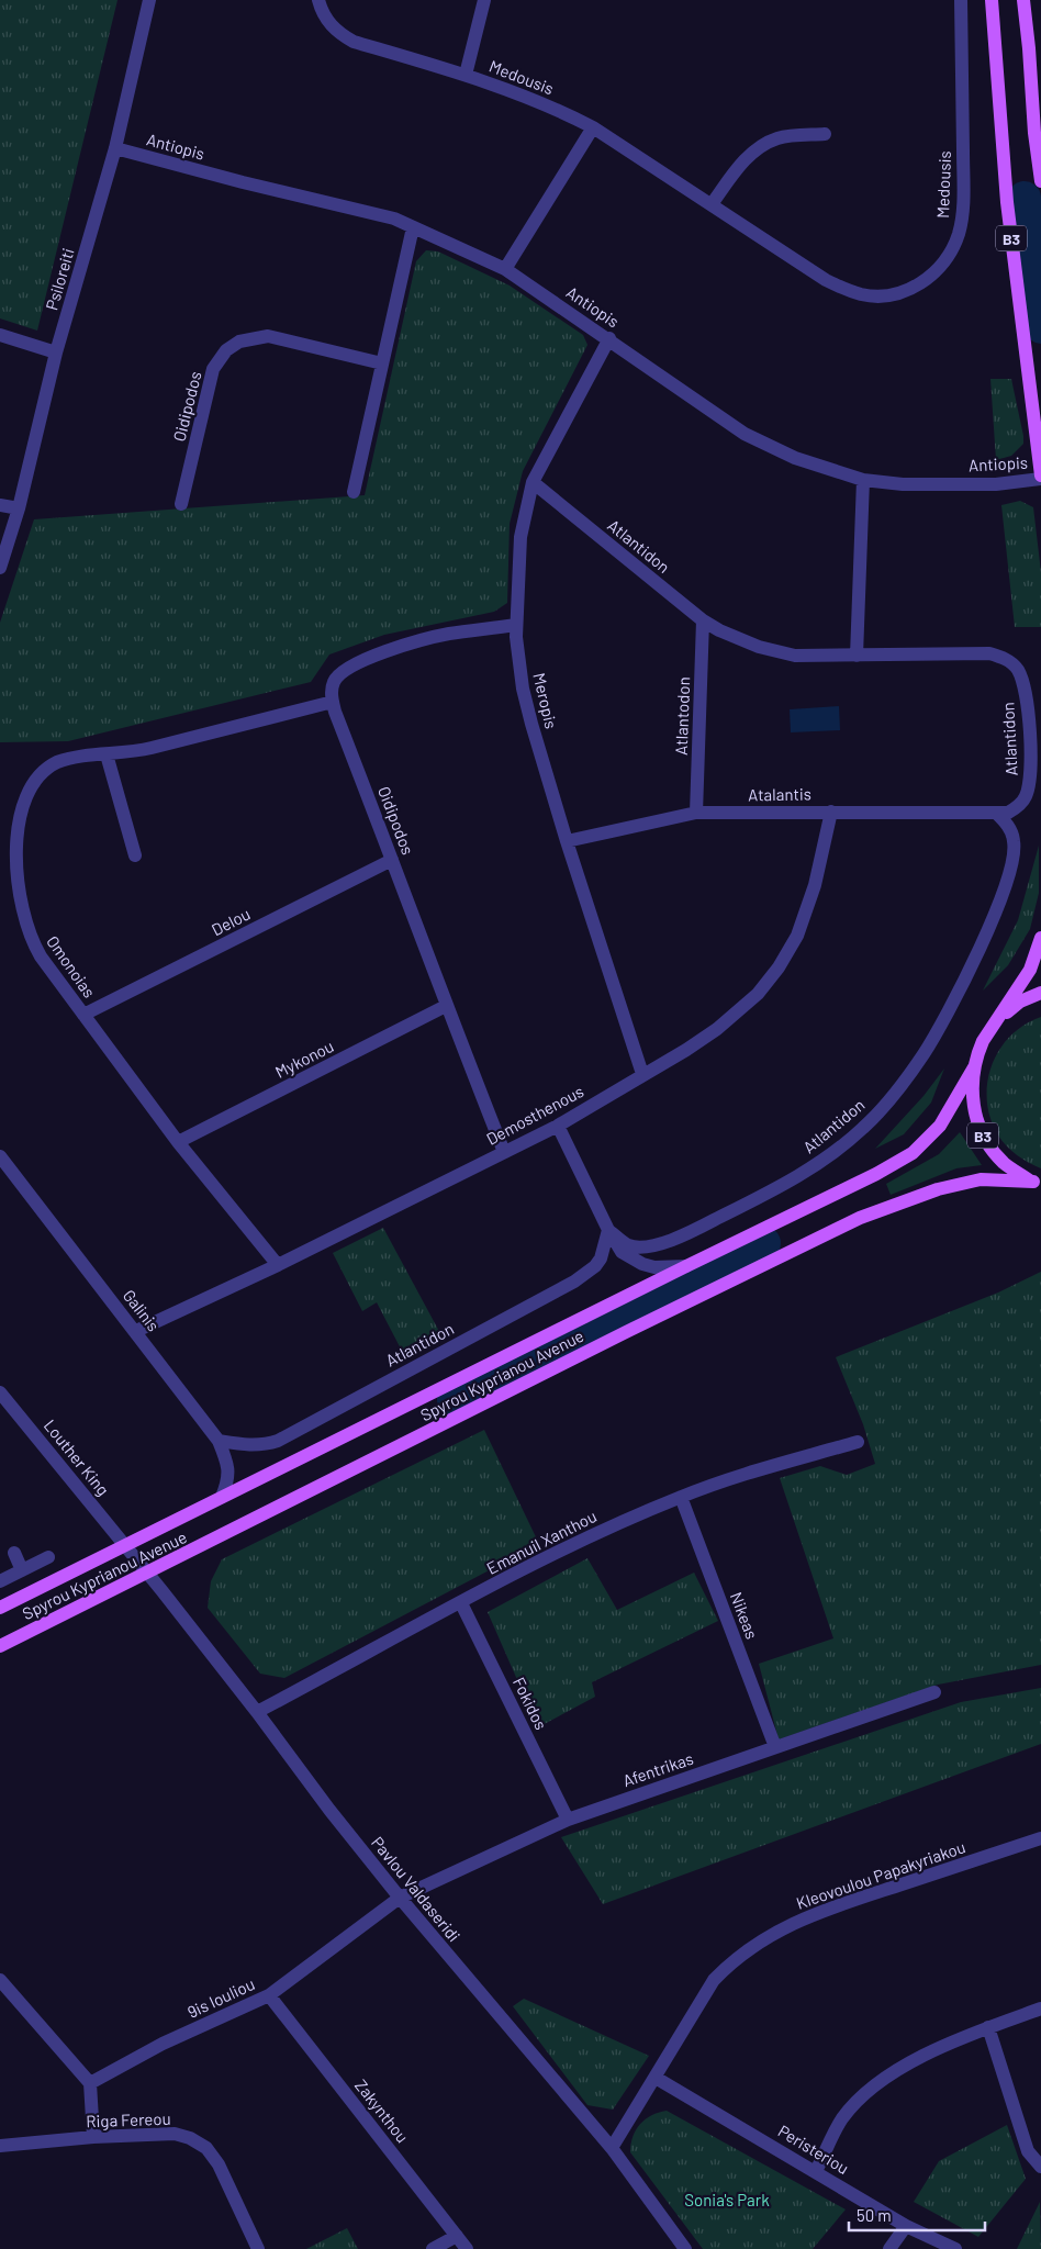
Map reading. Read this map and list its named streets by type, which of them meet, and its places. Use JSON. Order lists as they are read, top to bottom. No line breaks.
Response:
{"streets":{"main road":["B3","Spyrou Kyprianou Avenue"],"street":["Medousis","Antiopis","Psiloreiti","Oidipodos","Atlantidon","Meropis","Atlantodon","Atalantis","Delou","Omonoias","Mykonou","Demosthenous","Galinis","Louther King","Emanuil Xanthou","Nikeas","Fokidos","Afentrikas","Kleovoulou Papakyriakou","Pavlou Valdaseridi","9is Iouliou","Zakynthou","Riga Fereou","Peristeriou"]},"crossings":[["Antiopis","B3"],["Antiopis","Psiloreiti"],["Antiopis","Meropis"],["B3","Spyrou Kyprianou Avenue"],["Oidipodos","Delou"],["Oidipodos","Omonoias"],["Oidipodos","Mykonou"],["Oidipodos","Demosthenous"],["Atlantidon","Meropis"],["Atlantidon","Atlantodon"],["Atlantidon","Atalantis"],["Atlantidon","Demosthenous"],["Atlantidon","Galinis"],["Atlantidon","Spyrou Kyprianou Avenue"],["Meropis","Atalantis"],["Meropis","Demosthenous"],["Atlantodon","Atalantis"],["Atalantis","Demosthenous"],["Delou","Omonoias"],["Omonoias","Mykonou"],["Omonoias","Demosthenous"],["Demosthenous","Galinis"],["Galinis","Spyrou Kyprianou Avenue"],["Spyrou Kyprianou Avenue","Louther King"],["Spyrou Kyprianou Avenue","Pavlou Valdaseridi"],["Louther King","Pavlou Valdaseridi"],["Emanuil Xanthou","Nikeas"],["Emanuil Xanthou","Fokidos"],["Emanuil Xanthou","Pavlou Valdaseridi"],["Nikeas","Afentrikas"],["Fokidos","Afentrikas"],["Afentrikas","Pavlou Valdaseridi"],["Afentrikas","9is Iouliou"],["Kleovoulou Papakyriakou","Pavlou Valdaseridi"],["Kleovoulou Papakyriakou","Peristeriou"],["Pavlou Valdaseridi","9is Iouliou"],["9is Iouliou","Zakynthou"]],"parks":["Sonia's Park"],"scale_bar":"50 m"}
